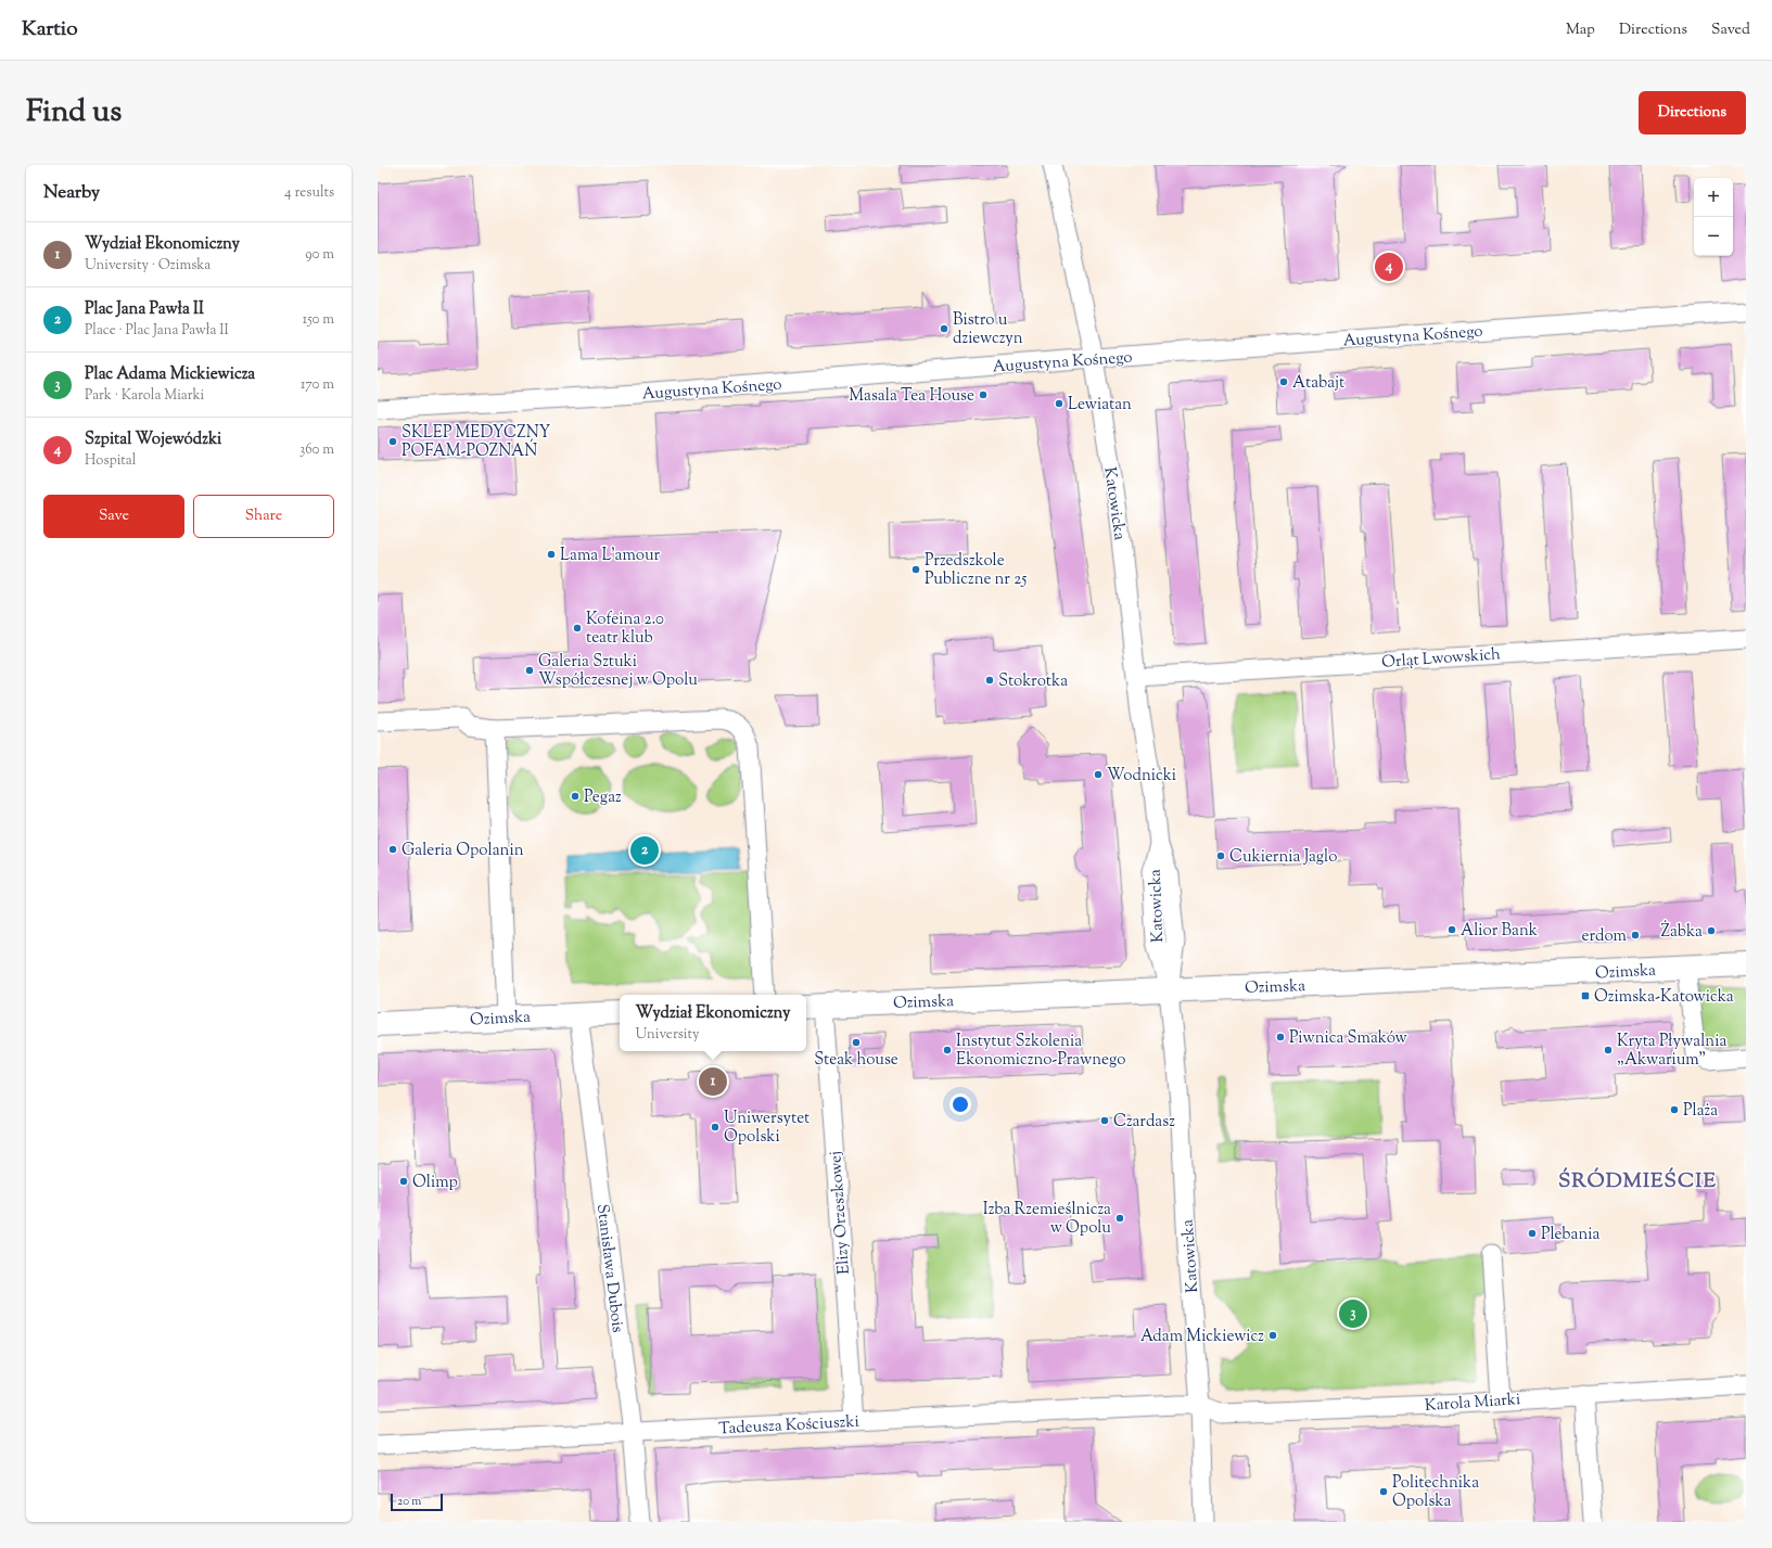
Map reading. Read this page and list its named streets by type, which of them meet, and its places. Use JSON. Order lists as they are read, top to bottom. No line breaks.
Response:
{"streets":{"main road":["Ozimska"],"street":["Augustyna Kośnego","Katowicka","Orląt Lwowskich","Elizy Orzeszkowej","Stanisława Dubois","Karola Miarki","Tadeusza Kościuszki"]},"crossings":[["Augustyna Kośnego","Katowicka"],["Katowicka","Orląt Lwowskich"],["Katowicka","Ozimska"],["Katowicka","Karola Miarki"],["Katowicka","Tadeusza Kościuszki"],["Ozimska","Elizy Orzeszkowej"],["Ozimska","Stanisława Dubois"],["Elizy Orzeszkowej","Tadeusza Kościuszki"],["Stanisława Dubois","Tadeusza Kościuszki"],["Karola Miarki","Tadeusza Kościuszki"]],"districts":["ŚRÓDMIEŚCIE"],"places":{"other":["Bistro u dziewczyn","Atabajt","Masala Tea House","Lewiatan","SKLEP MEDYCZNY POFAM-POZNAŃ","Lama L’amour","Przedszkole Publiczne nr 25","Kofeina 2.0 teatr klub","Galeria Sztuki Współczesnej w Opolu","Stokrotka","Wodnicki","Pegaz","Galeria Opolanin","Cukiernia Jaglo","Alior Bank","Żabka","erdom","Piwnica Smaków","Steak house","Instytut Szkolenia Ekonomiczno-Prawnego","Kryta Pływalnia „Akwarium”","Plaża","Czardasz","Uniwersytet Opolski","Olimp","Izba Rzemieślnicza w Opolu","Plebania","Adam Mickiewicz","Politechnika Opolska"],"transit":["Ozimska-Katowicka"]},"scale_bar":"20 m","page":{"header":"Kartio","nav":["Map","Directions","Saved"],"title":"Find us","buttons":["Directions",["Save","Share"]],"heading":["Nearby","4 results"],"map_buttons":["+","−"],"list":[{"mark":"1","name":"Wydział Ekonomiczny","note":"University · Ozimska","value":"90 m"},{"mark":"2","name":"Plac Jana Pawła II","note":"Place · Plac Jana Pawła II","value":"150 m"},{"mark":"3","name":"Plac Adama Mickiewicza","note":"Park · Karola Miarki","value":"170 m"},{"mark":"4","name":"Szpital Wojewódzki","note":"Hospital","value":"360 m"}],"pins":["4","2","1","3"],"popup":["Wydział Ekonomiczny","University"],"scale":"20 m"}}
